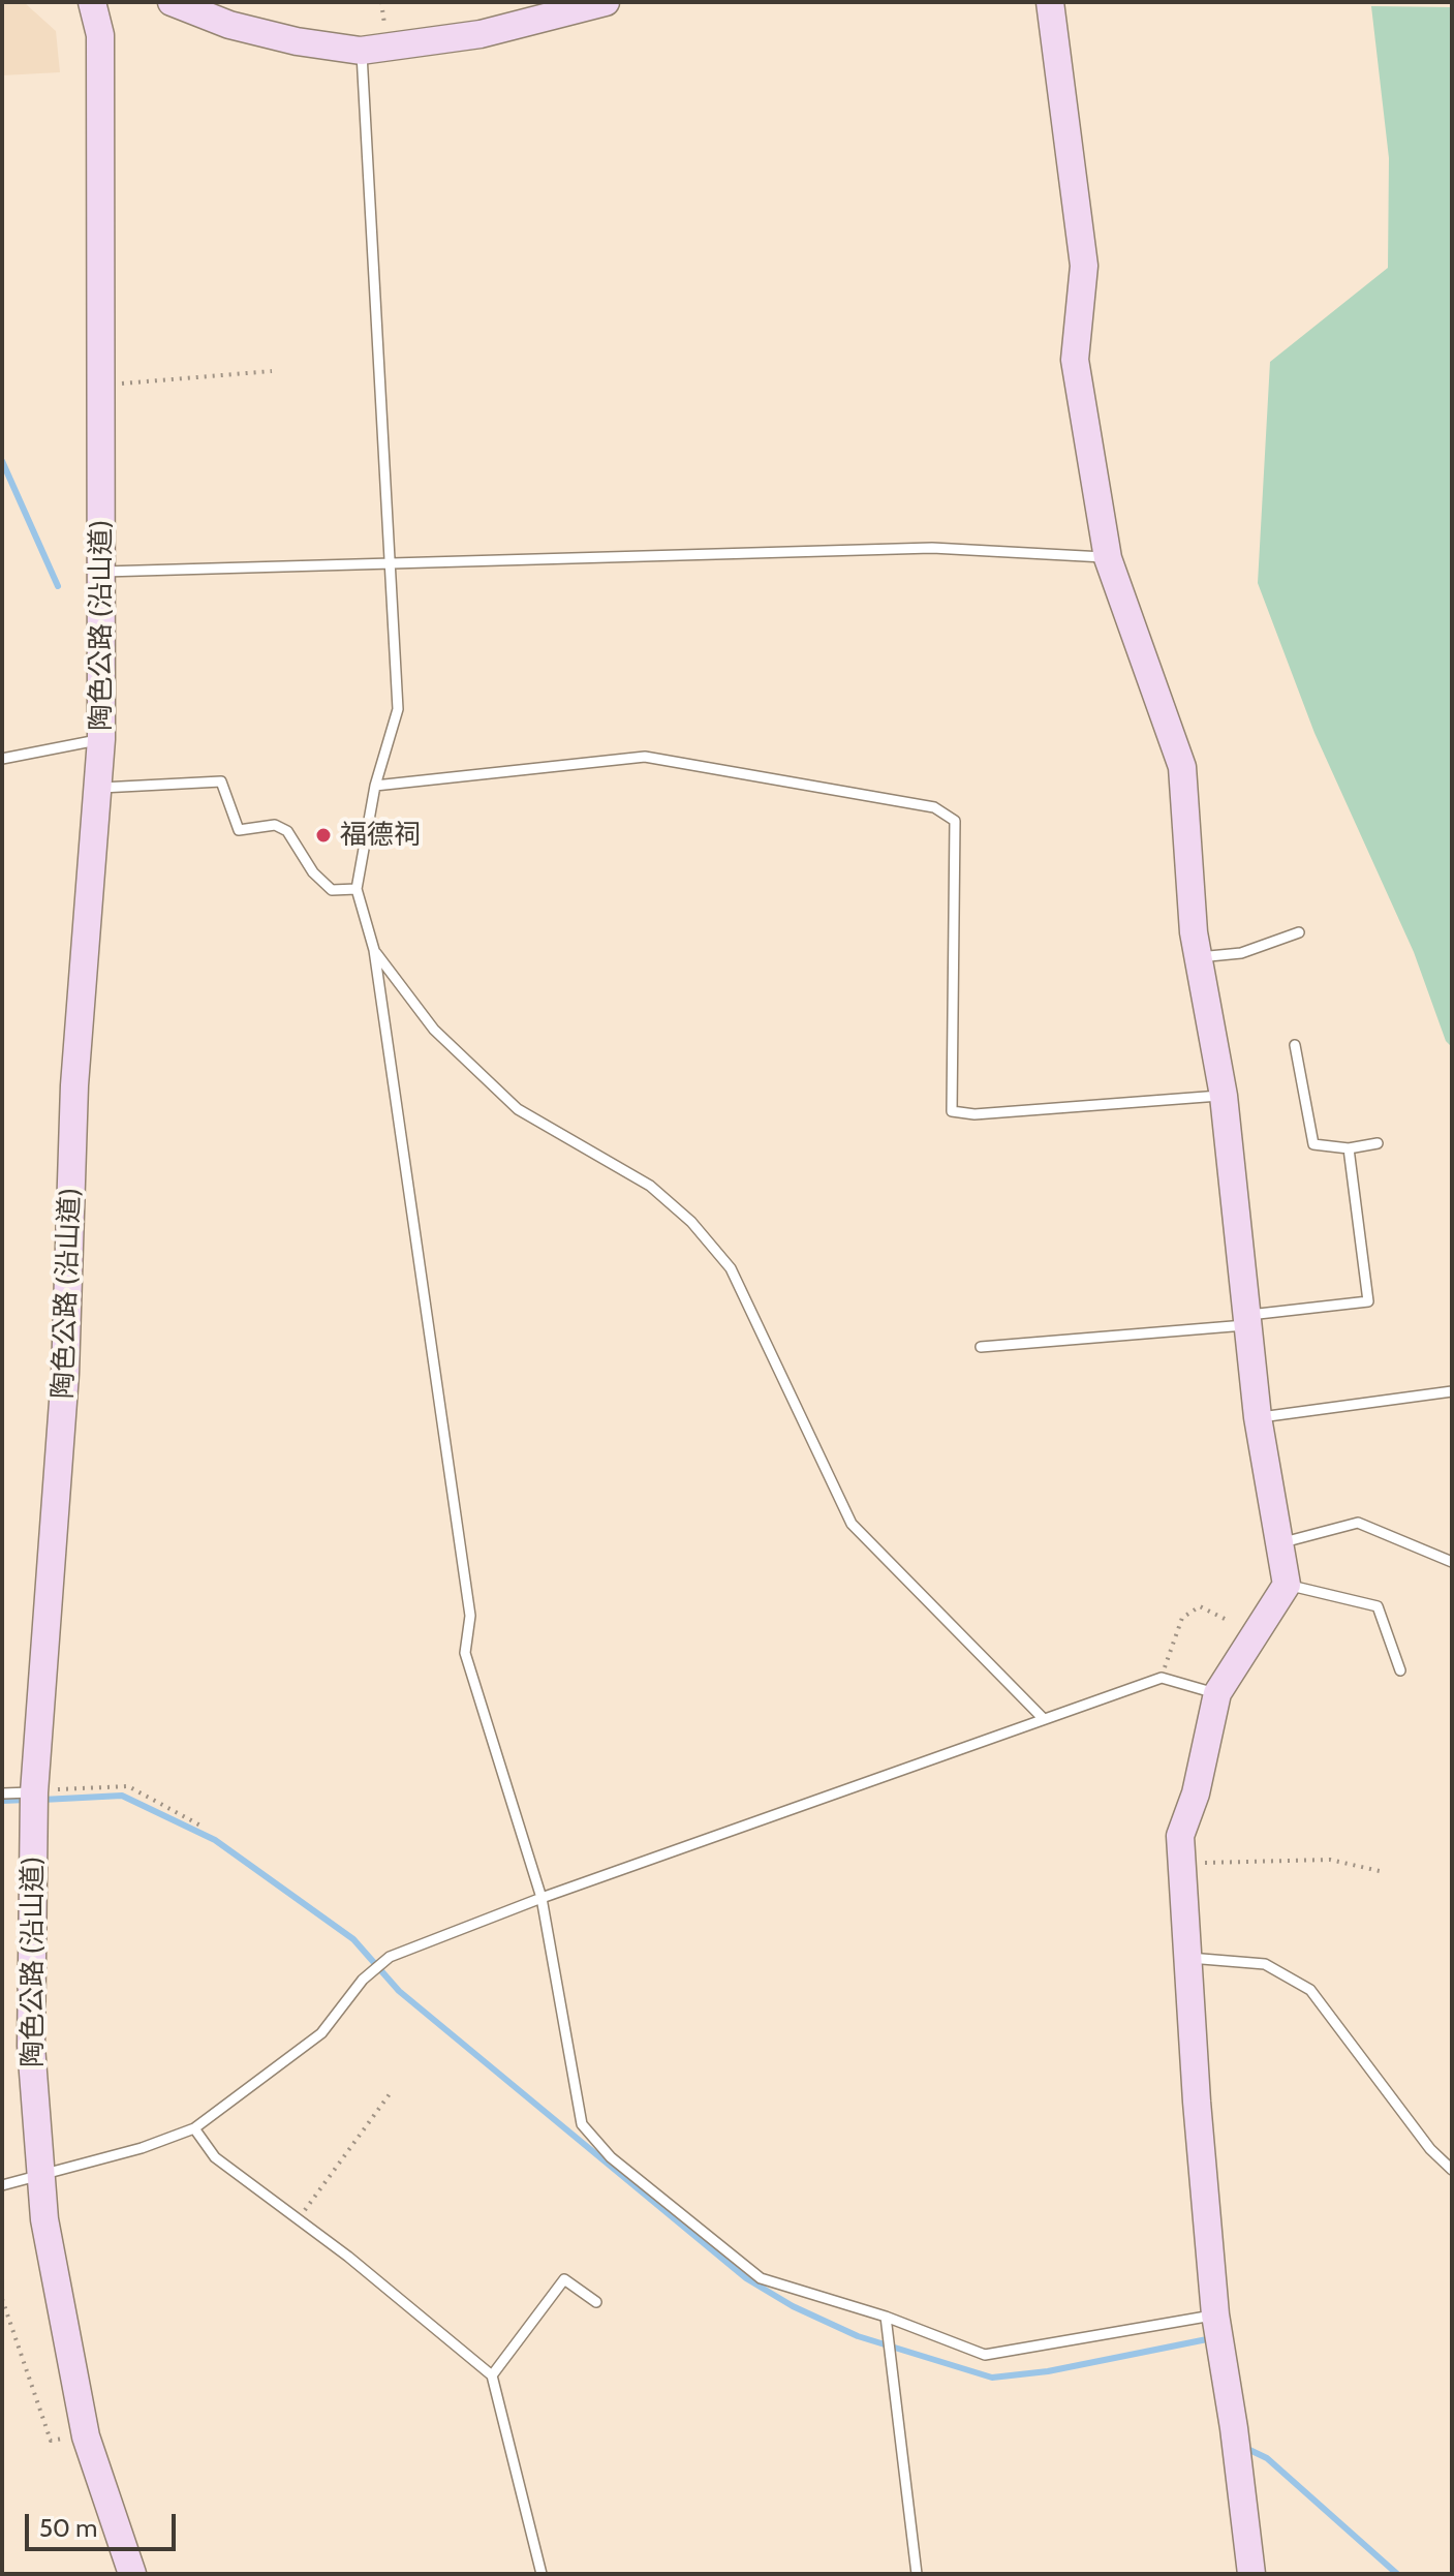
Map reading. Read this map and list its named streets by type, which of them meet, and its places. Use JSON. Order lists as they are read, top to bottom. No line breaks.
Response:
{"streets":{"street":["陶色公路 (沿山道)"]},"places":["福德祠"],"scale_bar":"50 m"}
